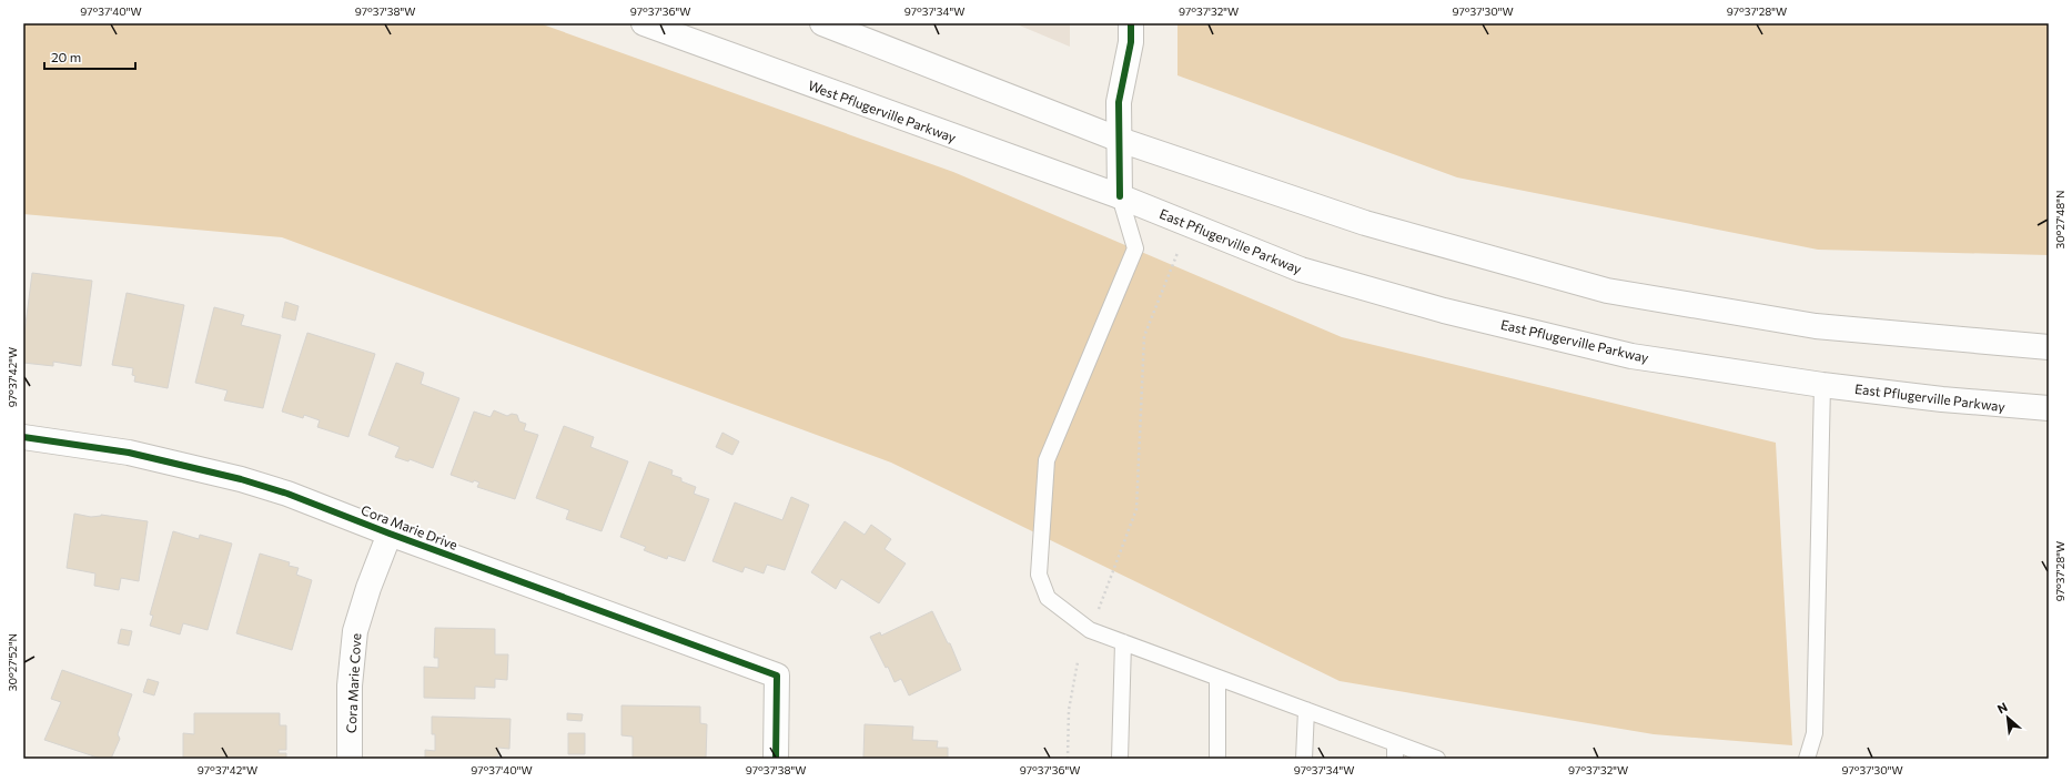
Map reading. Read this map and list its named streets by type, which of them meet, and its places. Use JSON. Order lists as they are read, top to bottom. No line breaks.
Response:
{"streets":{"main road":["West Pflugerville Parkway","East Pflugerville Parkway","Cora Marie Drive","Cora Marie Cove"]},"crossings":[["West Pflugerville Parkway","East Pflugerville Parkway"],["Cora Marie Drive","Cora Marie Cove"]],"scale_bar":"20 m","north":"top left","coordinates":["97°37'40\"W","97°37'38\"W","97°37'36\"W","97°37'34\"W","97°37'32\"W","97°37'30\"W","97°37'28\"W","30°27'48\"N","97°37'42\"W","30°27'52\"N"]}
